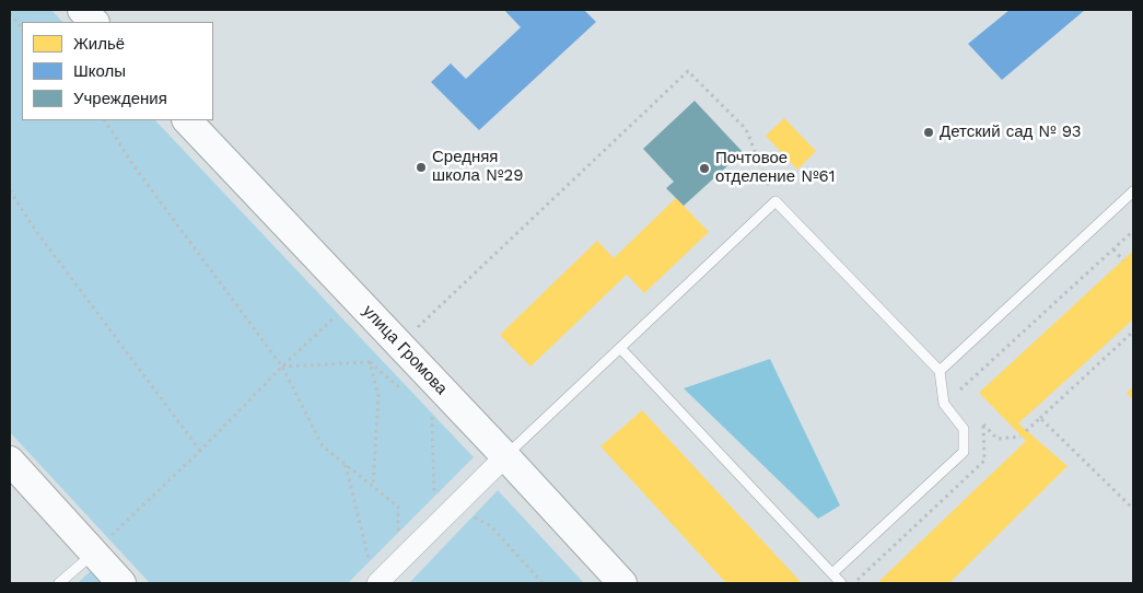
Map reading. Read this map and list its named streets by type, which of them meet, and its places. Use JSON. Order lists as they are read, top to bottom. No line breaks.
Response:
{"streets":{"street":["улица Громова"]},"places":["Детский сад № 93","Средняя школа №29","Почтовое отделение №61"],"legend":["Жильё","Школы","Учреждения"]}
